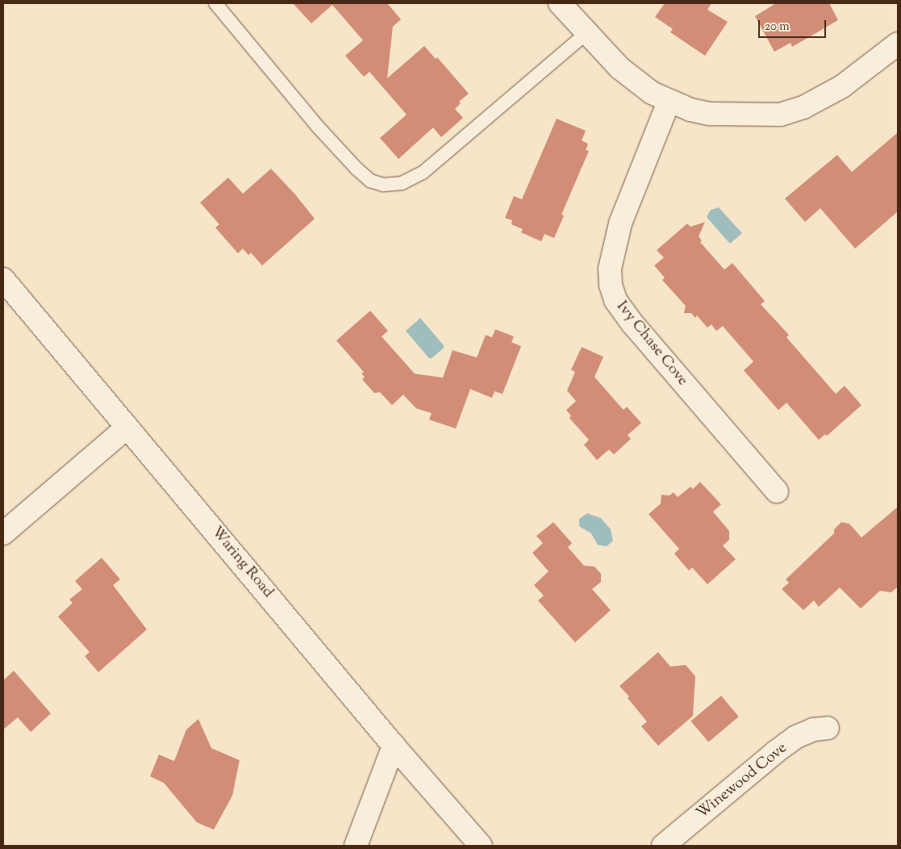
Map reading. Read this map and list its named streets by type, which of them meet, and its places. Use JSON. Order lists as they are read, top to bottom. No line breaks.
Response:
{"streets":{"street":["Ivy Chase Cove","Waring Road","Winewood Cove"]},"scale_bar":"20 m"}
